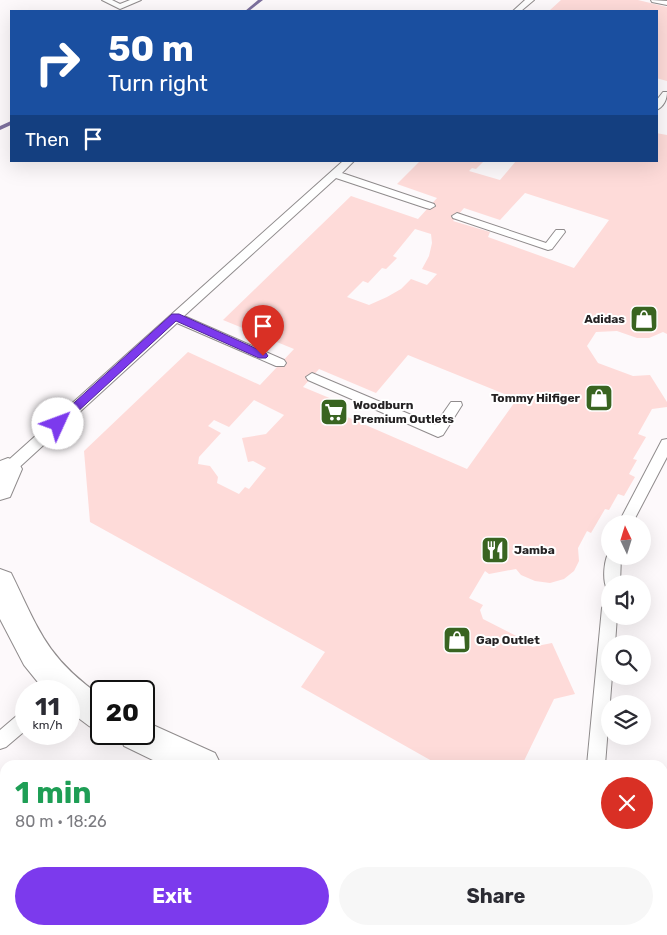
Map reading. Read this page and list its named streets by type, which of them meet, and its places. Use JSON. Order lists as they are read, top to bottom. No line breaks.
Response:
{"places":{"shop":["Adidas","Tommy Hilfiger","Gap Outlet"],"supermarket":["Woodburn Premium Outlets"],"restaurant":["Jamba"]},"north":"top","page":{"turn":["50 m","Turn right"],"then":"Then","speed":"11 km/h","limit":"20","heading":["1 min","80 m · 18:26"],"buttons":["Exit","Share"]}}
